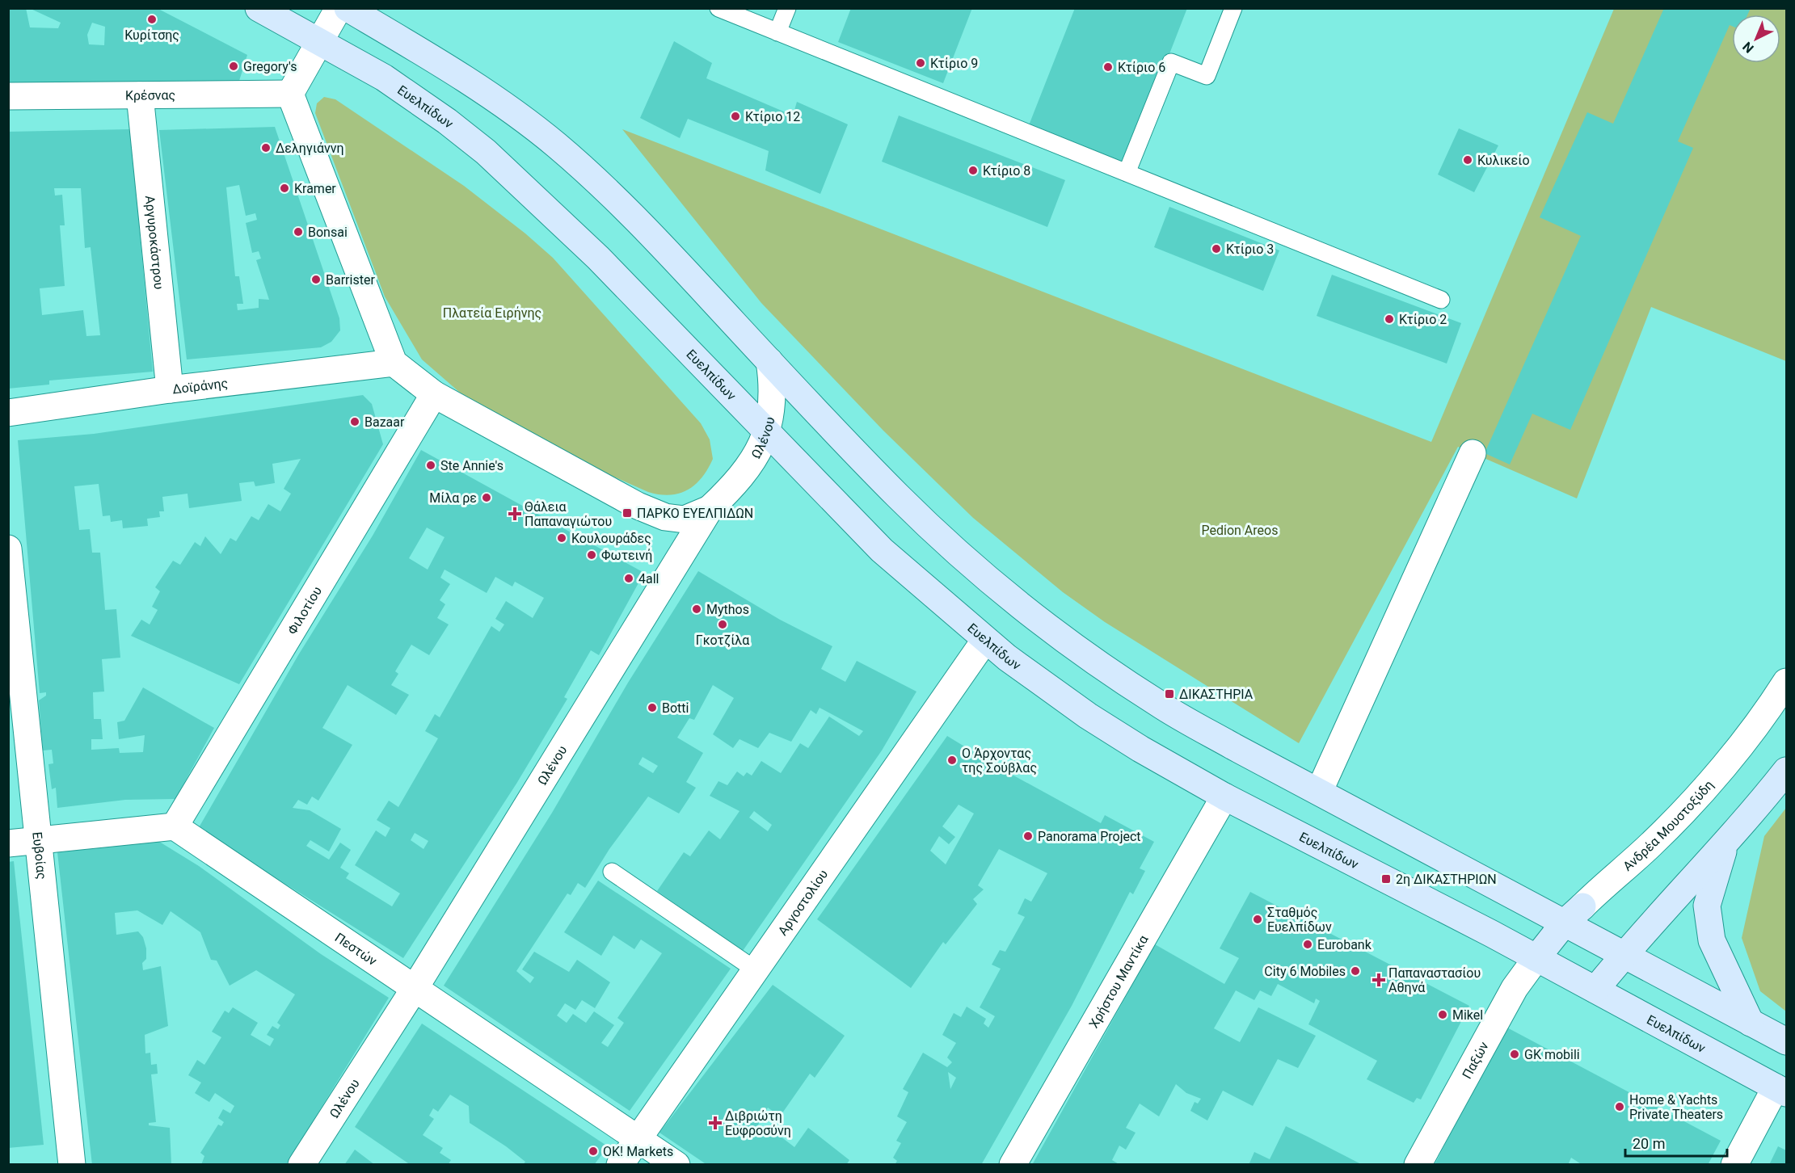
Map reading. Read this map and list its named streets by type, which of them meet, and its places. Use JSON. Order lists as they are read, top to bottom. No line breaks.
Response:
{"streets":{"main road":["Ευελπίδων","Ανδρέα Μουστοξύδη"],"street":["Κρέσνας","Αργυροκάστρου","Δοϊράνης","Ωλένου","Φιλοτίου","Ευβοίας","Αργοστολίου","Πεστών","Χρήστου Μαντίκα","Παξών"]},"crossings":[["Κρέσνας","Αργυροκάστρου"],["Ευελπίδων","Ωλένου"],["Ευελπίδων","Ανδρέα Μουστοξύδη"],["Ευελπίδων","Αργοστολίου"],["Ευελπίδων","Χρήστου Μαντίκα"],["Ευελπίδων","Παξών"],["Αργυροκάστρου","Δοϊράνης"],["Ωλένου","Πεστών"],["Φιλοτίου","Πεστών"],["Ανδρέα Μουστοξύδη","Παξών"],["Αργοστολίου","Πεστών"]],"parks":["Πλατεία Ειρήνης","Pedion Areos"],"places":{"other":["Κυρίτσης","Κτίριο 9","Gregory's","Κτίριο 6","Κτίριο 12","Δεληγιάννη","Κυλικείο","Κτίριο 8","Kramer","Bonsai","Κτίριο 3","Barrister","Κτίριο 2","Bazaar","Ste Annie's","Μίλα ρε","Κουλουράδες","Φωτεινή","4all","Mythos","Γκοτζίλα","Botti","Ο Άρχοντας της Σούβλας","Panorama Project","Σταθμός Ευελπίδων","Eurobank","City 6 Mobiles","Mikel","GK mobili","Home & Yachts Private Theaters","OK! Markets"],"transit":["ΠΑΡΚΟ ΕΥΕΛΠΙΔΩΝ","ΔΙΚΑΣΤΗΡΙΑ","2η ΔΙΚΑΣΤΗΡΙΩΝ"],"health":["Θάλεια Παπαναγιώτου","Παπαναστασίου Αθηνά","Διβριώτη Ευφροσύνη"]},"scale_bar":"20 m","north":"bottom left"}
